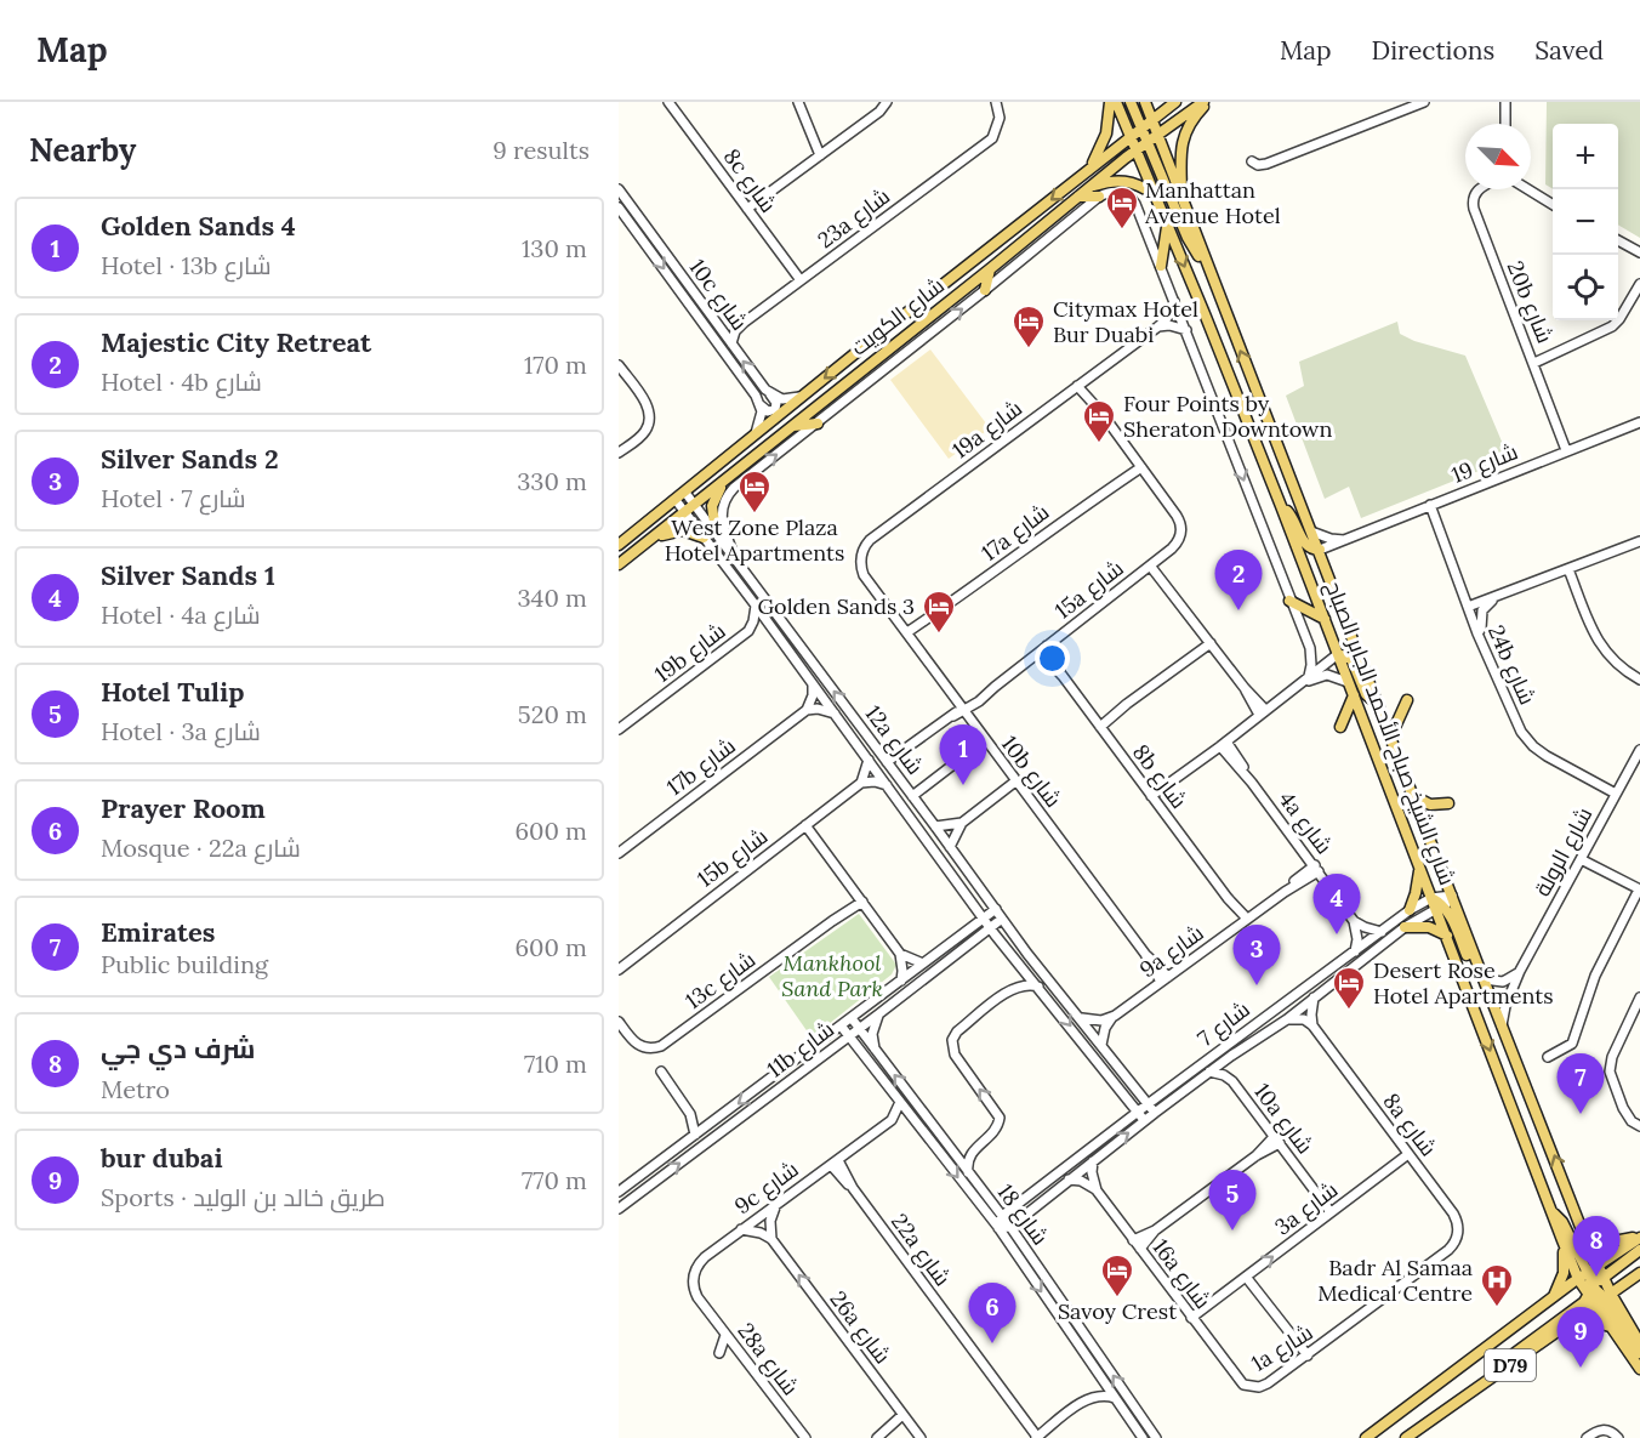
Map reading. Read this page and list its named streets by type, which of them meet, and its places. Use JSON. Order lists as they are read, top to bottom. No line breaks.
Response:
{"streets":{"main road":["شارع الكويت","شارع الشيخ صباح الأحمد الجابر الصباح","D79"],"street":["8c شارع","23a شارع","10c شارع","20b شارع","19a شارع","شارع 19","17a شارع","15a شارع","19b شارع","24b شارع","12a شارع","17b شارع","10b شارع","8b شارع","4a شارع","شارع الرولة","15b شارع","9a شارع","13c شارع","شارع 7","11b شارع","10a شارع","8a شارع","9c شارع","3a شارع","شارع 18","22a شارع","16a شارع","26a شارع","1a شارع","28a شارع"]},"crossings":[["8c شارع","23a شارع"],["23a شارع","10c شارع"],["20b شارع","شارع 19"],["شارع الكويت","شارع الشيخ صباح الأحمد الجابر الصباح"],["شارع الكويت","12a شارع"],["19a شارع","10b شارع"],["شارع 19","24b شارع"],["شارع 19","شارع الشيخ صباح الأحمد الجابر الصباح"],["17a شارع","15a شارع"],["17a شارع","10b شارع"],["15a شارع","12a شارع"],["15a شارع","10b شارع"],["15a شارع","8b شارع"],["19b شارع","12a شارع"],["24b شارع","شارع الرولة"],["شارع الشيخ صباح الأحمد الجابر الصباح","شارع الرولة"],["شارع الشيخ صباح الأحمد الجابر الصباح","شارع 7"],["شارع الشيخ صباح الأحمد الجابر الصباح","D79"],["12a شارع","9a شارع"],["12a شارع","شارع 7"],["12a شارع","11b شارع"],["10b شارع","9a شارع"],["8b شارع","9a شارع"],["4a شارع","9a شارع"],["شارع 7","10a شارع"],["شارع 7","شارع 18"],["شارع 7","16a شارع"],["11b شارع","شارع 18"],["10a شارع","3a شارع"],["8a شارع","3a شارع"],["8a شارع","1a شارع"],["9c شارع","شارع 18"],["9c شارع","22a شارع"],["9c شارع","28a شارع"],["3a شارع","16a شارع"],["16a شارع","1a شارع"]],"one_way":["3a شارع","26a شارع"],"parks":["Mankhool Sand Park"],"places":{"hotel":["Manhattan Avenue Hotel","Citymax Hotel Bur Duabi","Four Points by Sheraton Downtown","West Zone Plaza Hotel Apartments","Golden Sands 3","Desert Rose Hotel Apartments","Savoy Crest"],"hospital":["Badr Al Samaa Medical Centre"]},"north":"bottom right","page":{"header":"Map","nav":["Map","Directions","Saved"],"heading":["Nearby","9 results"],"map_buttons":["+","−"],"list":[{"mark":"1","name":"Golden Sands 4","note":"Hotel · 13b شارع","value":"130 m"},{"mark":"2","name":"Majestic City Retreat","note":"Hotel · 4b شارع","value":"170 m"},{"mark":"3","name":"Silver Sands 2","note":"Hotel · شارع 7","value":"330 m"},{"mark":"4","name":"Silver Sands 1","note":"Hotel · 4a شارع","value":"340 m"},{"mark":"5","name":"Hotel Tulip","note":"Hotel · 3a شارع","value":"520 m"},{"mark":"6","name":"Prayer Room","note":"Mosque · 22a شارع","value":"600 m"},{"mark":"7","name":"Emirates","note":"Public building","value":"600 m"},{"mark":"8","name":"شرف دي جي","note":"Metro","value":"710 m"},{"mark":"9","name":"bur dubai","note":"Sports · طريق خالد بن الوليد","value":"770 m"}],"pins":["2","1","4","3","7","5","8","6","9"]}}
